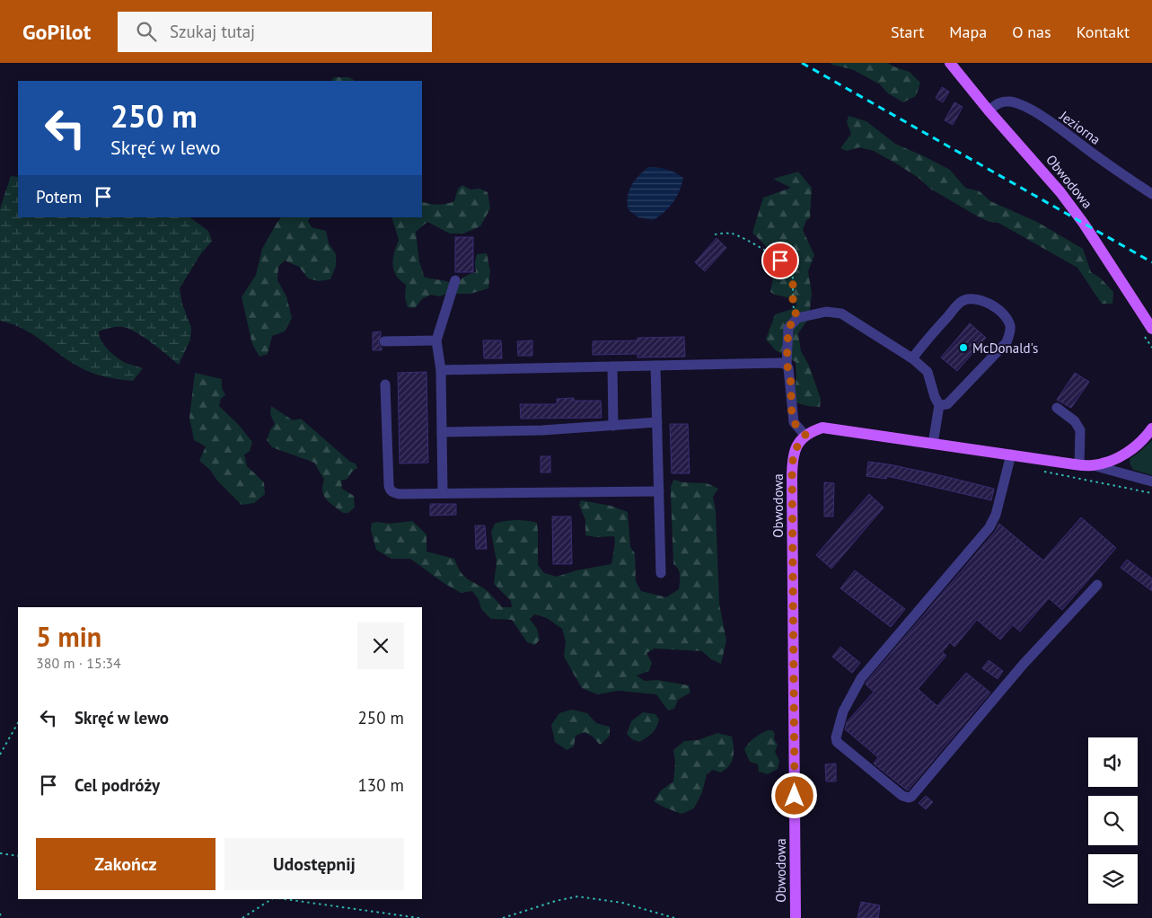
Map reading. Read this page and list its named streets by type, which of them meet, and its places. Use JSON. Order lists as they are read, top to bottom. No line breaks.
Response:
{"streets":{"main road":["Obwodowa"],"street":["Jeziorna"]},"crossings":[["Jeziorna","Obwodowa"]],"places":["McDonald's"],"page":{"header":"GoPilot","search":"Szukaj tutaj","nav":["Start","Mapa","O nas","Kontakt"],"turn":["250 m","Skręć w lewo"],"then":"Potem","heading":["5 min","380 m · 15:34"],"list":[{"name":"Skręć w lewo","value":"250 m"},{"name":"Cel podróży","value":"130 m"}],"buttons":["Zakończ","Udostępnij"]}}
